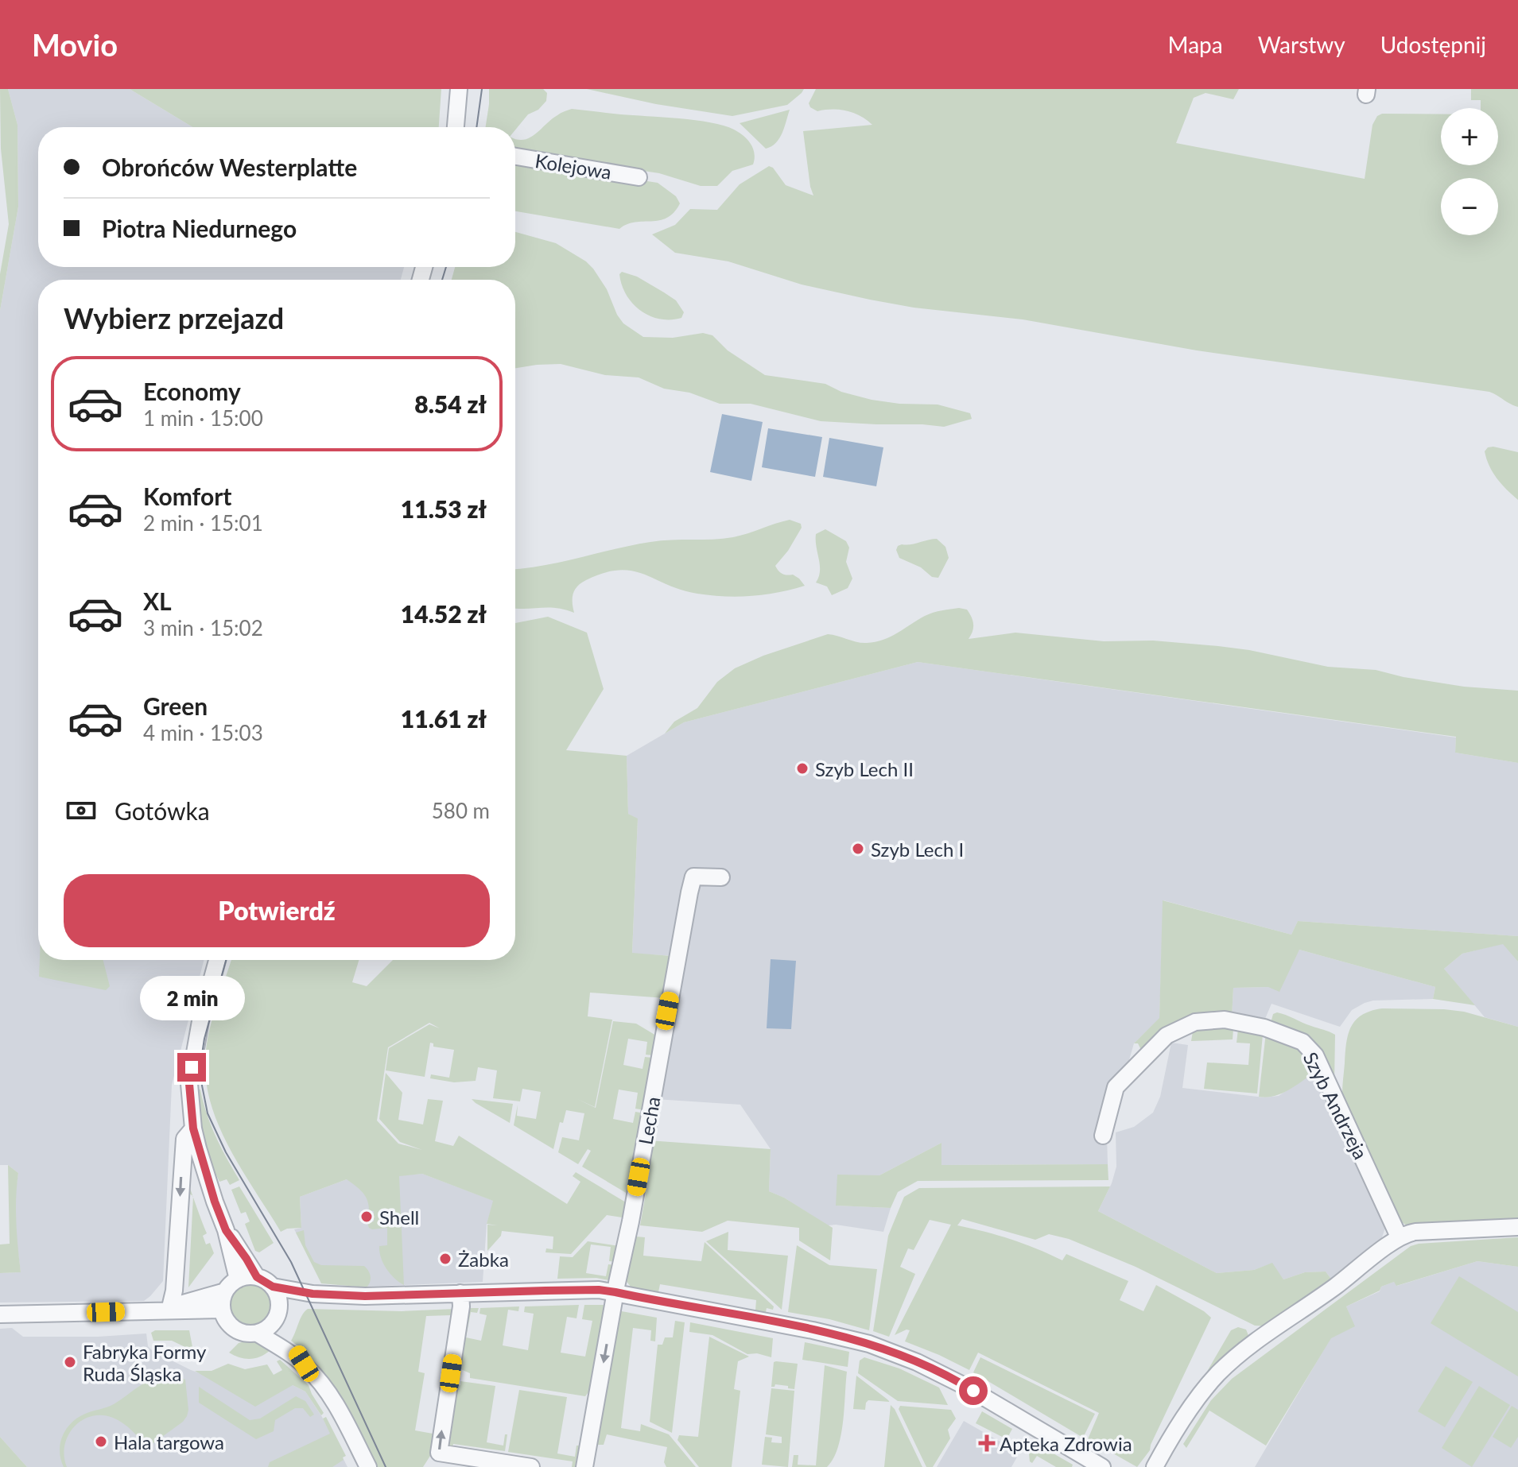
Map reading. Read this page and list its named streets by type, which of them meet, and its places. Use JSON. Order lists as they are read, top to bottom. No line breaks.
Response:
{"streets":{"street":["Kolejowa","Szyb Andrzeja","Lecha"]},"places":{"other":["Szyb Lech II","Szyb Lech I","Shell","Żabka","Fabryka Formy Ruda Śląska","Hala targowa"],"health":["Apteka Zdrowia"]},"page":{"header":"Movio","nav":["Mapa","Warstwy","Udostępnij"],"map_buttons":["+","−"],"banner":["Obrońców Westerplatte","Piotra Niedurnego"],"heading":"Wybierz przejazd","list":[{"name":"Economy","note":"1 min · 15:00","value":"8.54 zł"},{"name":"Komfort","note":"2 min · 15:01","value":"11.53 zł"},{"name":"XL","note":"3 min · 15:02","value":"14.52 zł"},{"name":"Green","note":"4 min · 15:03","value":"11.61 zł"}],"pay":["Gotówka","580 m"],"buttons":"Potwierdź","bubble":"2 min"}}
